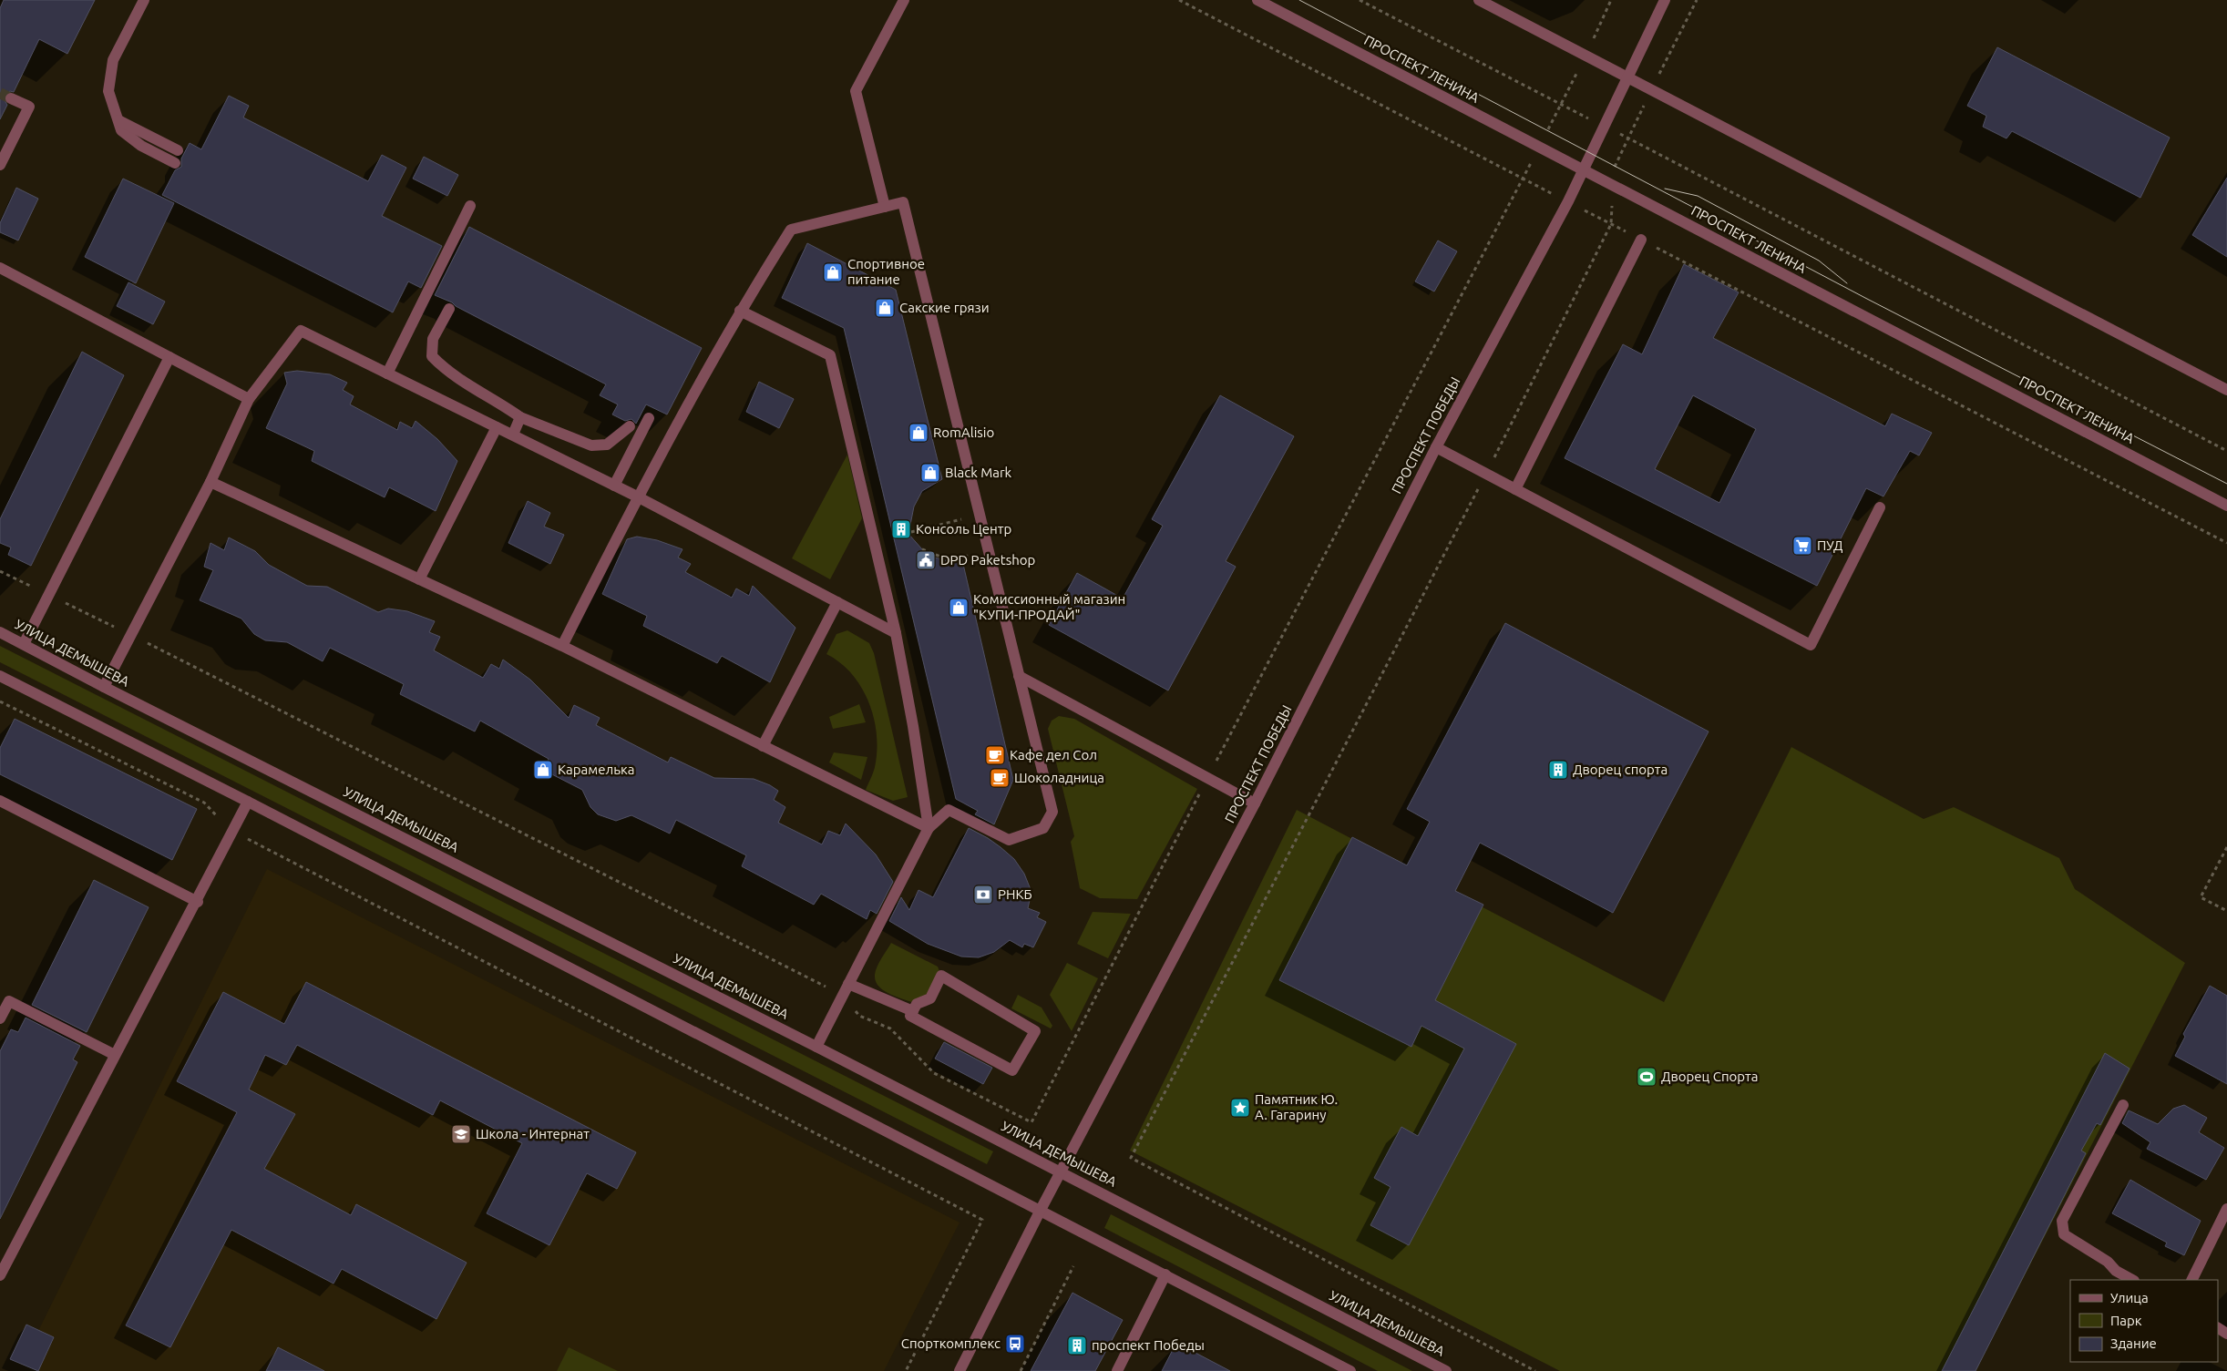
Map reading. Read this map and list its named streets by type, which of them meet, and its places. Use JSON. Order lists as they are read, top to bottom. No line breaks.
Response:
{"streets":{"street":["ПРОСПЕКТ ЛЕНИНА","ПРОСПЕКТ ПОБЕДЫ","УЛИЦА ДЕМЫШЕВА"]},"crossings":[["ПРОСПЕКТ ЛЕНИНА","ПРОСПЕКТ ПОБЕДЫ"],["ПРОСПЕКТ ПОБЕДЫ","УЛИЦА ДЕМЫШЕВА"]],"places":{"shop":["Спортивное питание","Сакские грязи","RomAlisio","Black Mark","Комиссионный магазин \"КУПИ-ПРОДАЙ\"","Карамелька"],"building":["Консоль Центр","Дворец спорта","проспект Победы"],"supermarket":["ПУД"],"public building":["DPD Paketshop"],"cafe":["Кафе дел Сол","Шоколадница"],"bank":["РНКБ"],"sports":["Дворец Спорта"],"place":["Памятник Ю. А. Гагарину"],"school or university":["Школа - Интернат"],"bus stop":["Спорткомплекс"]},"legend":["Улица","Парк","Здание"]}
